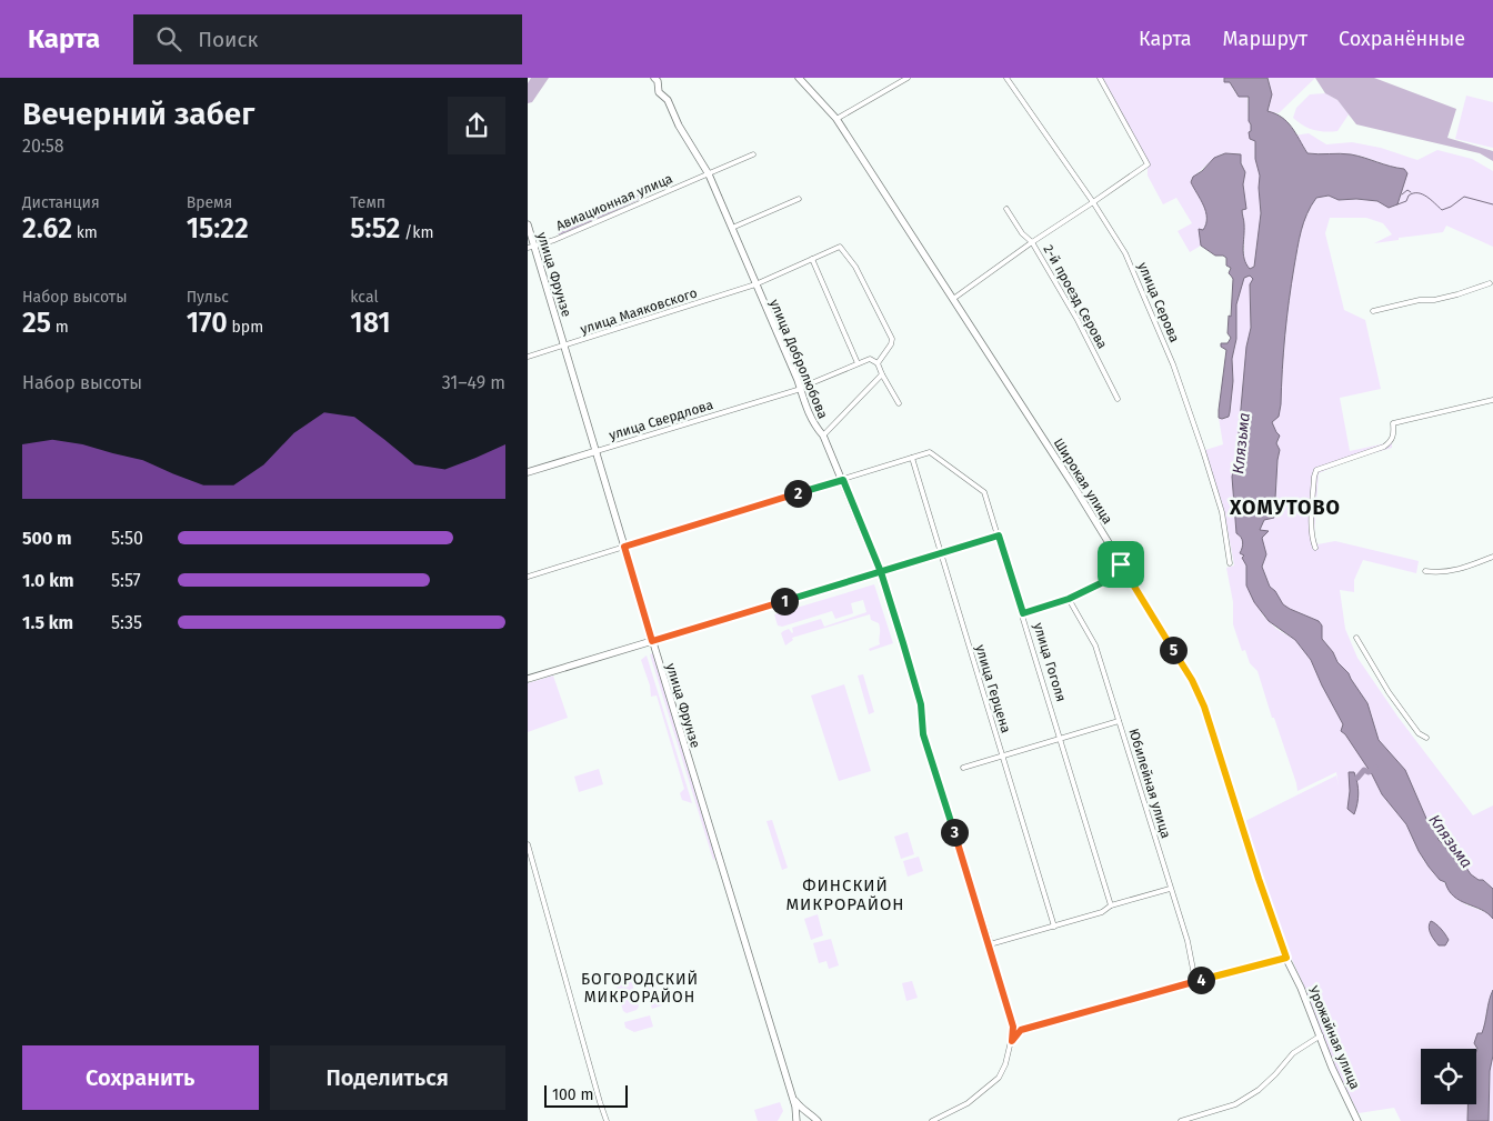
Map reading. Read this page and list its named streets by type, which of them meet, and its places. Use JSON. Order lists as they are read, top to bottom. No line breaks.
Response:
{"streets":{"street":["Авиационная улица","улица Фрунзе","2-й проезд Серова","улица Серова","улица Маяковского","улица Добролюбова","улица Свердлова","Широкая улица","улица Гоголя","улица Герцена","Юбилейная улица","Урожайная улица"]},"crossings":[["Авиационная улица","улица Фрунзе"],["Авиационная улица","улица Добролюбова"],["улица Фрунзе","улица Маяковского"],["улица Фрунзе","улица Свердлова"],["улица Маяковского","улица Добролюбова"],["улица Маяковского","улица Свердлова"],["улица Добролюбова","улица Свердлова"],["Широкая улица","Урожайная улица"],["улица Гоголя","улица Герцена"]],"districts":["ХОМУТОВО","ФИНСКИЙ МИКРОРАЙОН","БОГОРОДСКИЙ МИКРОРАЙОН"],"water":["Клязьма"],"scale_bar":"100 m","page":{"header":"Карта","search":"Поиск","nav":["Карта","Маршрут","Сохранённые"],"heading":["Вечерний забег","20:58"],"stats":[["Дистанция","2.62 km"],["Время","15:22"],["Темп","5:52 /km"],["Набор высоты","25 m"],["Пульс","170 bpm"],["kcal","181"]],"chart":["Набор высоты","31–49 m"],"pins":["2","1","5","3","4"],"list":[{"name":"500 m","note":"5:50"},{"name":"1.0 km","note":"5:57"},{"name":"1.5 km","note":"5:35"}],"buttons":["Сохранить","Поделиться"],"scale":"100 m"}}
